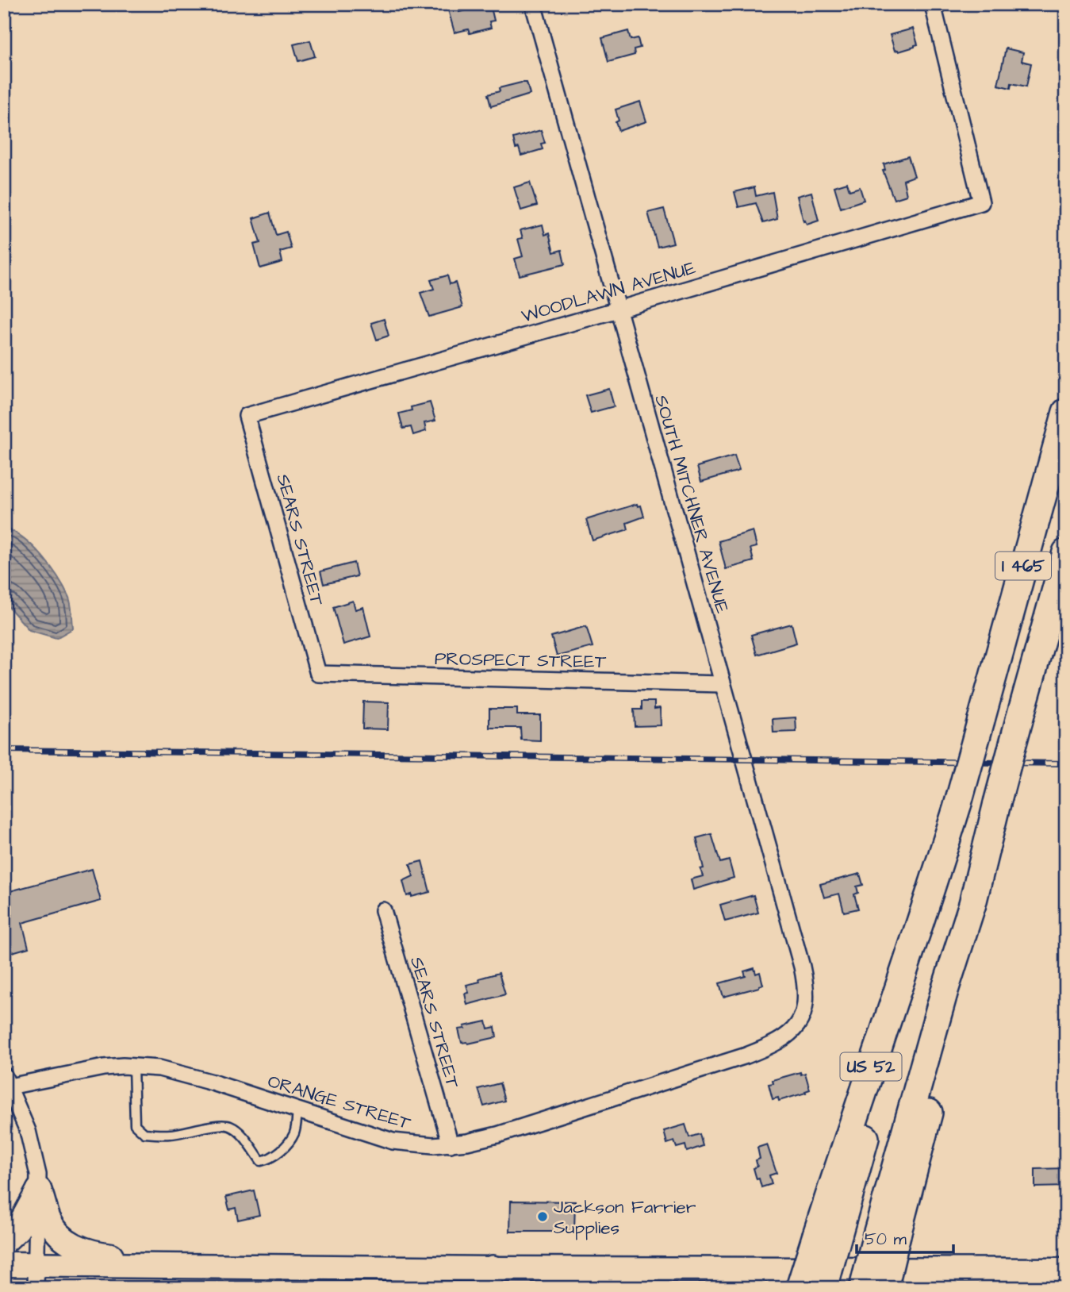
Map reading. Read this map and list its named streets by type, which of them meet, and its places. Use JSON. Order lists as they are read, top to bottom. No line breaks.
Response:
{"streets":{"highway":["I 465"],"street":["WOODLAWN AVENUE","SOUTH MITCHNER AVENUE","SEARS STREET","PROSPECT STREET","ORANGE STREET"]},"crossings":[["WOODLAWN AVENUE","SOUTH MITCHNER AVENUE"],["WOODLAWN AVENUE","SEARS STREET"],["SOUTH MITCHNER AVENUE","PROSPECT STREET"],["SOUTH MITCHNER AVENUE","ORANGE STREET"],["SEARS STREET","PROSPECT STREET"],["SEARS STREET","ORANGE STREET"]],"places":["Jackson Farrier Supplies"],"scale_bar":"50 m"}
